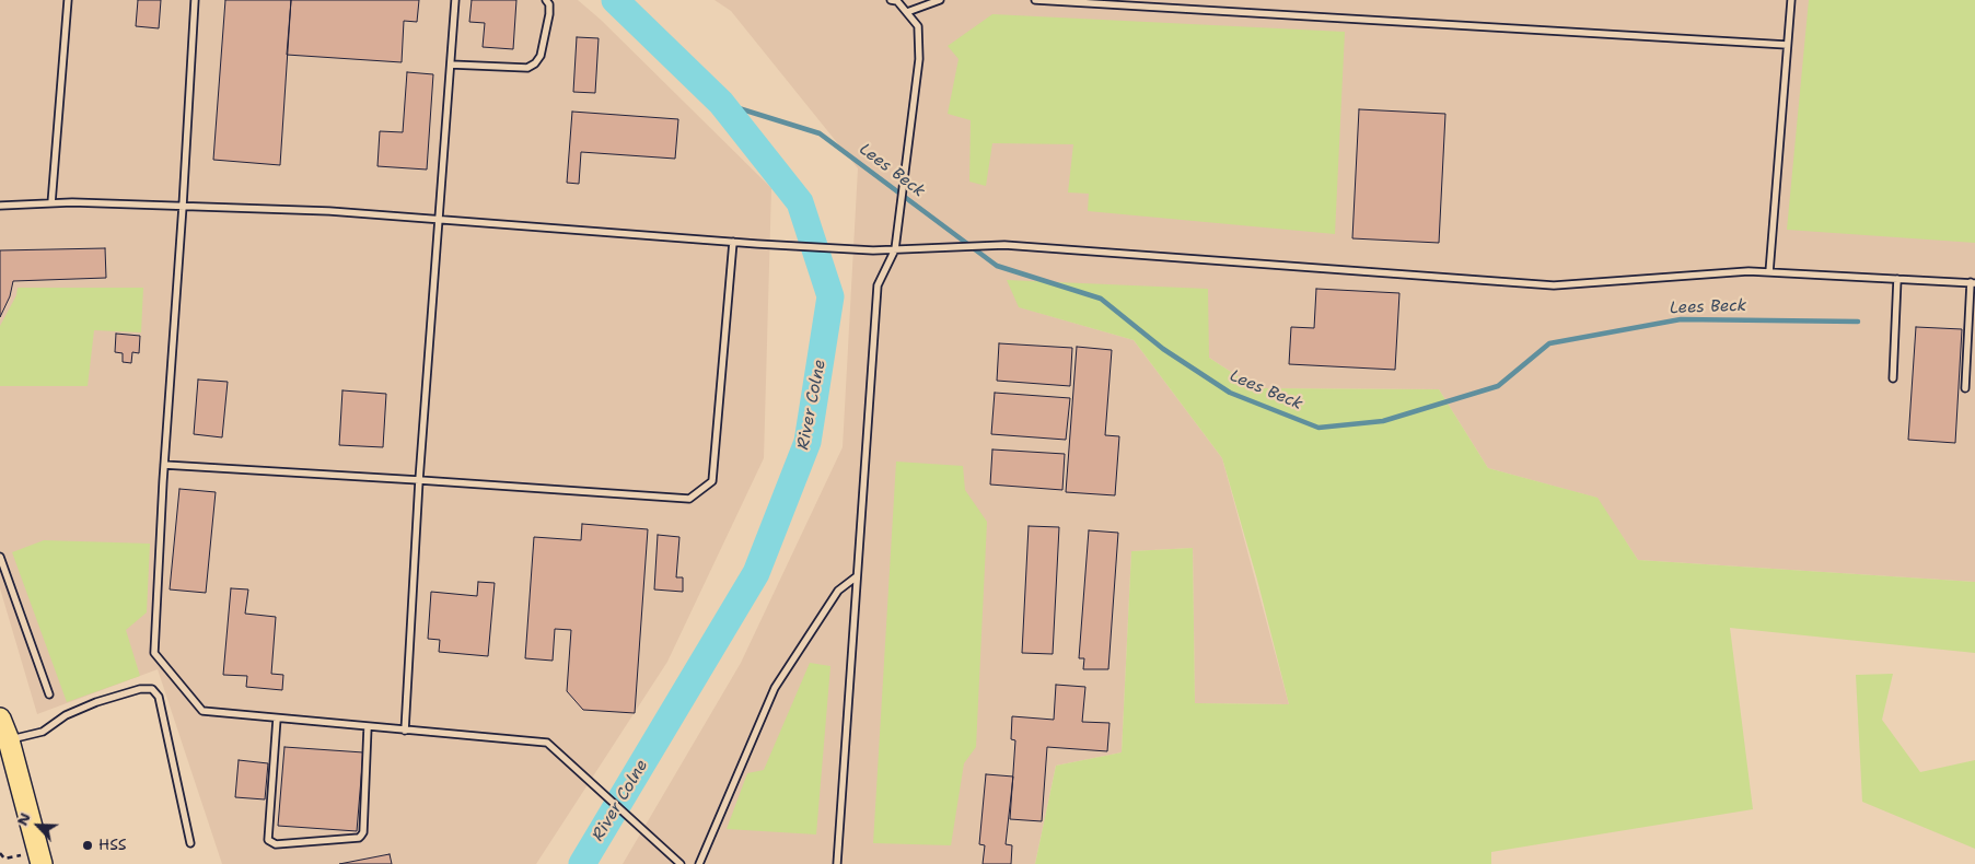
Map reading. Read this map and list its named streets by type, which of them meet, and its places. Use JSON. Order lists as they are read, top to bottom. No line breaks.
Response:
{"water":["Lees Beck","River Colne"],"places":["HSS"],"north":"top left"}
